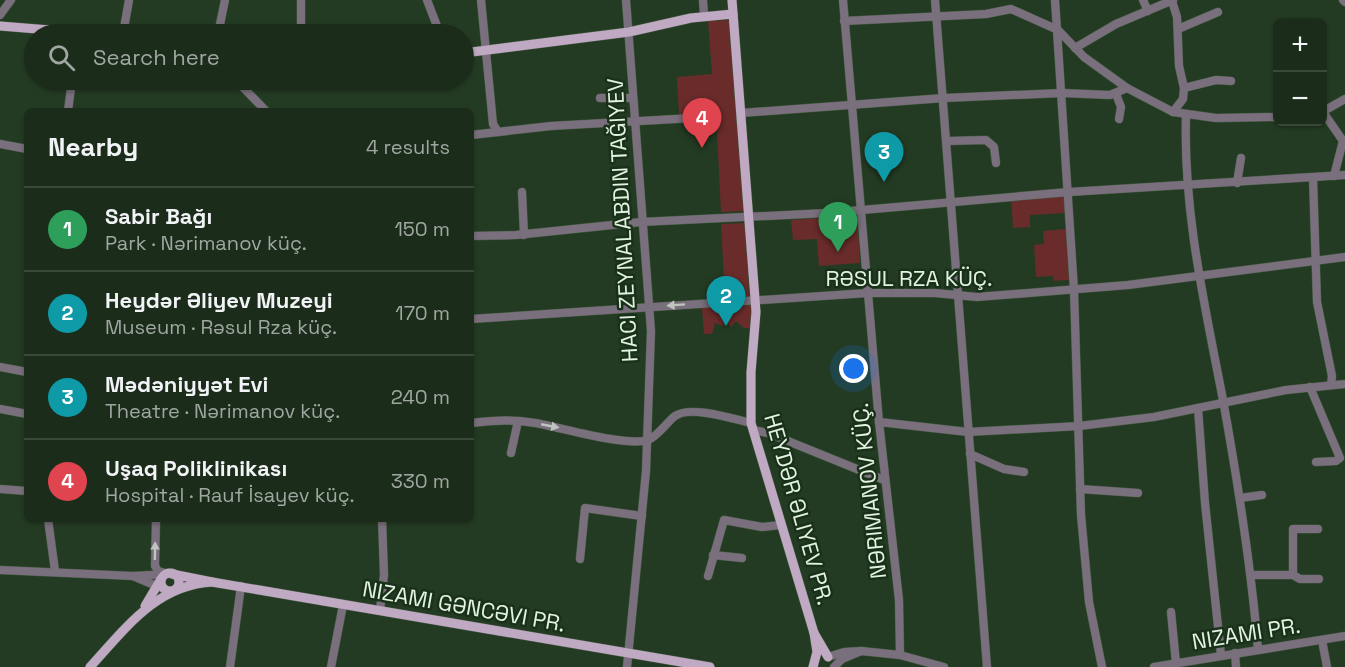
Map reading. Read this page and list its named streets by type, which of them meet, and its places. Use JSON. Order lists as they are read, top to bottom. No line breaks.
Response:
{"streets":{"main road":["HEYDƏR ƏLIYEV PR.","NIZAMI GƏNCƏVI PR."],"street":["RƏSUL RZA KÜÇ.","NƏRIMANOV KÜÇ.","NIZAMI PR."]},"crossings":[["RƏSUL RZA KÜÇ.","NƏRIMANOV KÜÇ."],["RƏSUL RZA KÜÇ.","HEYDƏR ƏLIYEV PR."]],"page":{"map_buttons":["+","−"],"search":"Search here","pins":["4","3","1","2"],"heading":["Nearby","4 results"],"list":[{"mark":"1","name":"Sabir Bağı","note":"Park · Nərimanov küç.","value":"150 m"},{"mark":"2","name":"Heydər Əliyev Muzeyi","note":"Museum · Rəsul Rza küç.","value":"170 m"},{"mark":"3","name":"Mədəniyyət Evi","note":"Theatre · Nərimanov küç.","value":"240 m"},{"mark":"4","name":"Uşaq Poliklinikası","note":"Hospital · Rauf İsayev küç.","value":"330 m"}]}}
